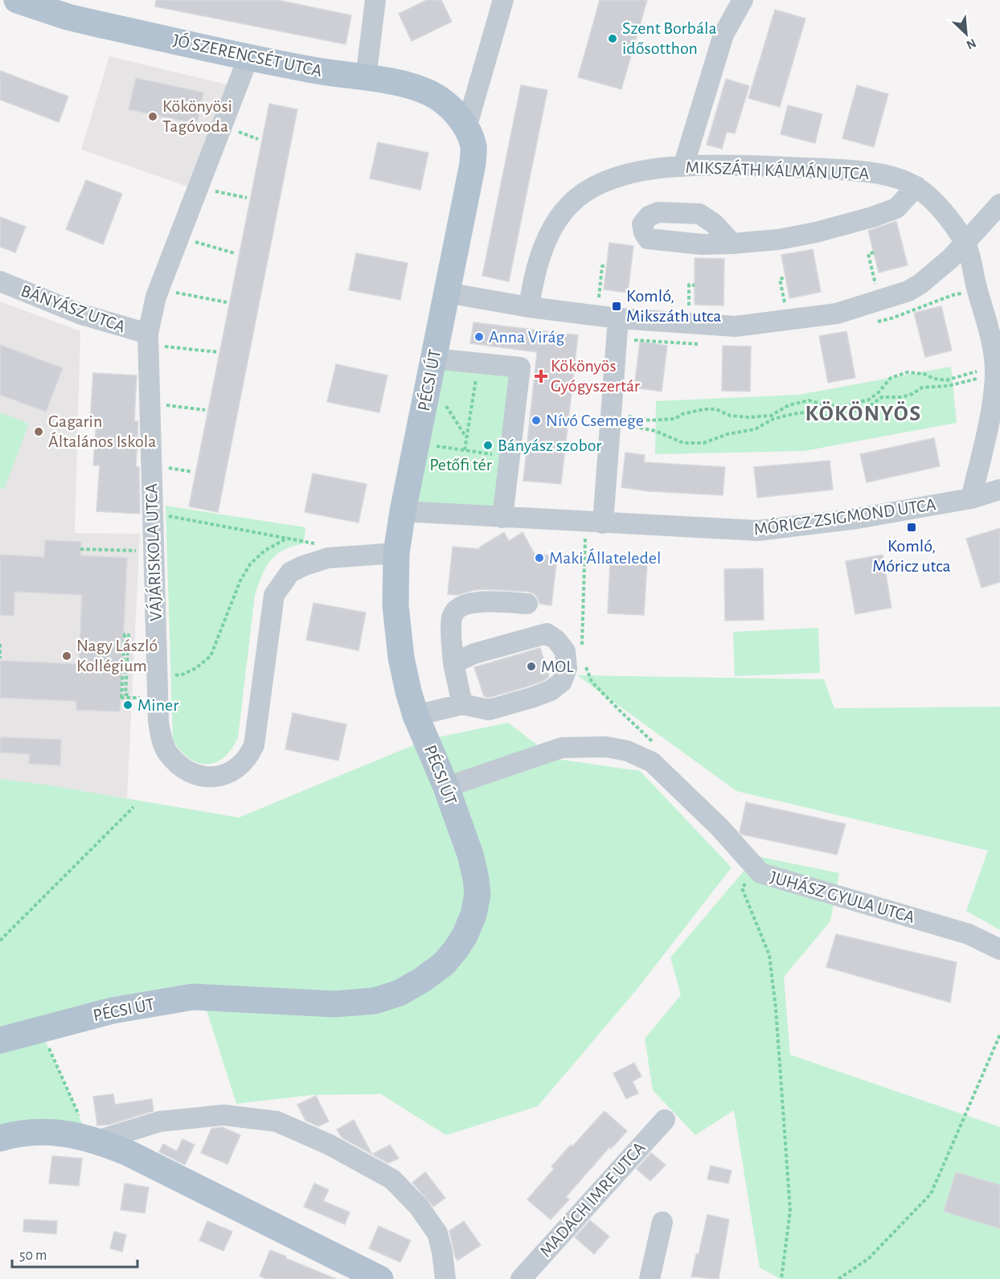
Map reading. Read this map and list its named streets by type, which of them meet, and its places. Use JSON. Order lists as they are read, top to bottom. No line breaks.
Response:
{"streets":{"main road":["JÓ SZERENCSÉT UTCA","PÉCSI ÚT"],"street":["MIKSZÁTH KÁLMÁN UTCA","BÁNYÁSZ UTCA","MÓRICZ ZSIGMOND UTCA","VÁJÁRISKOLA UTCA","JUHÁSZ GYULA UTCA","MADÁCH IMRE UTCA"]},"crossings":[["JÓ SZERENCSÉT UTCA","PÉCSI ÚT"],["JÓ SZERENCSÉT UTCA","VÁJÁRISKOLA UTCA"],["BÁNYÁSZ UTCA","VÁJÁRISKOLA UTCA"],["PÉCSI ÚT","MÓRICZ ZSIGMOND UTCA"],["PÉCSI ÚT","VÁJÁRISKOLA UTCA"],["PÉCSI ÚT","JUHÁSZ GYULA UTCA"]],"districts":["KÖKÖNYÖS"],"parks":["Petőfi tér"],"places":{"other":["Szent Borbála idősotthon","Kökönyösi Tagóvoda","Anna Virág","Nívó Csemege","Gagarin Általános Iskola","Bányász szobor","Maki Állateledel","Nagy László Kollégium","MOL","Miner"],"transit":["Komló, Mikszáth utca","Komló, Móricz utca"],"health":["Kökönyös Gyógyszertár"]},"scale_bar":"50 m","north":"bottom right"}
